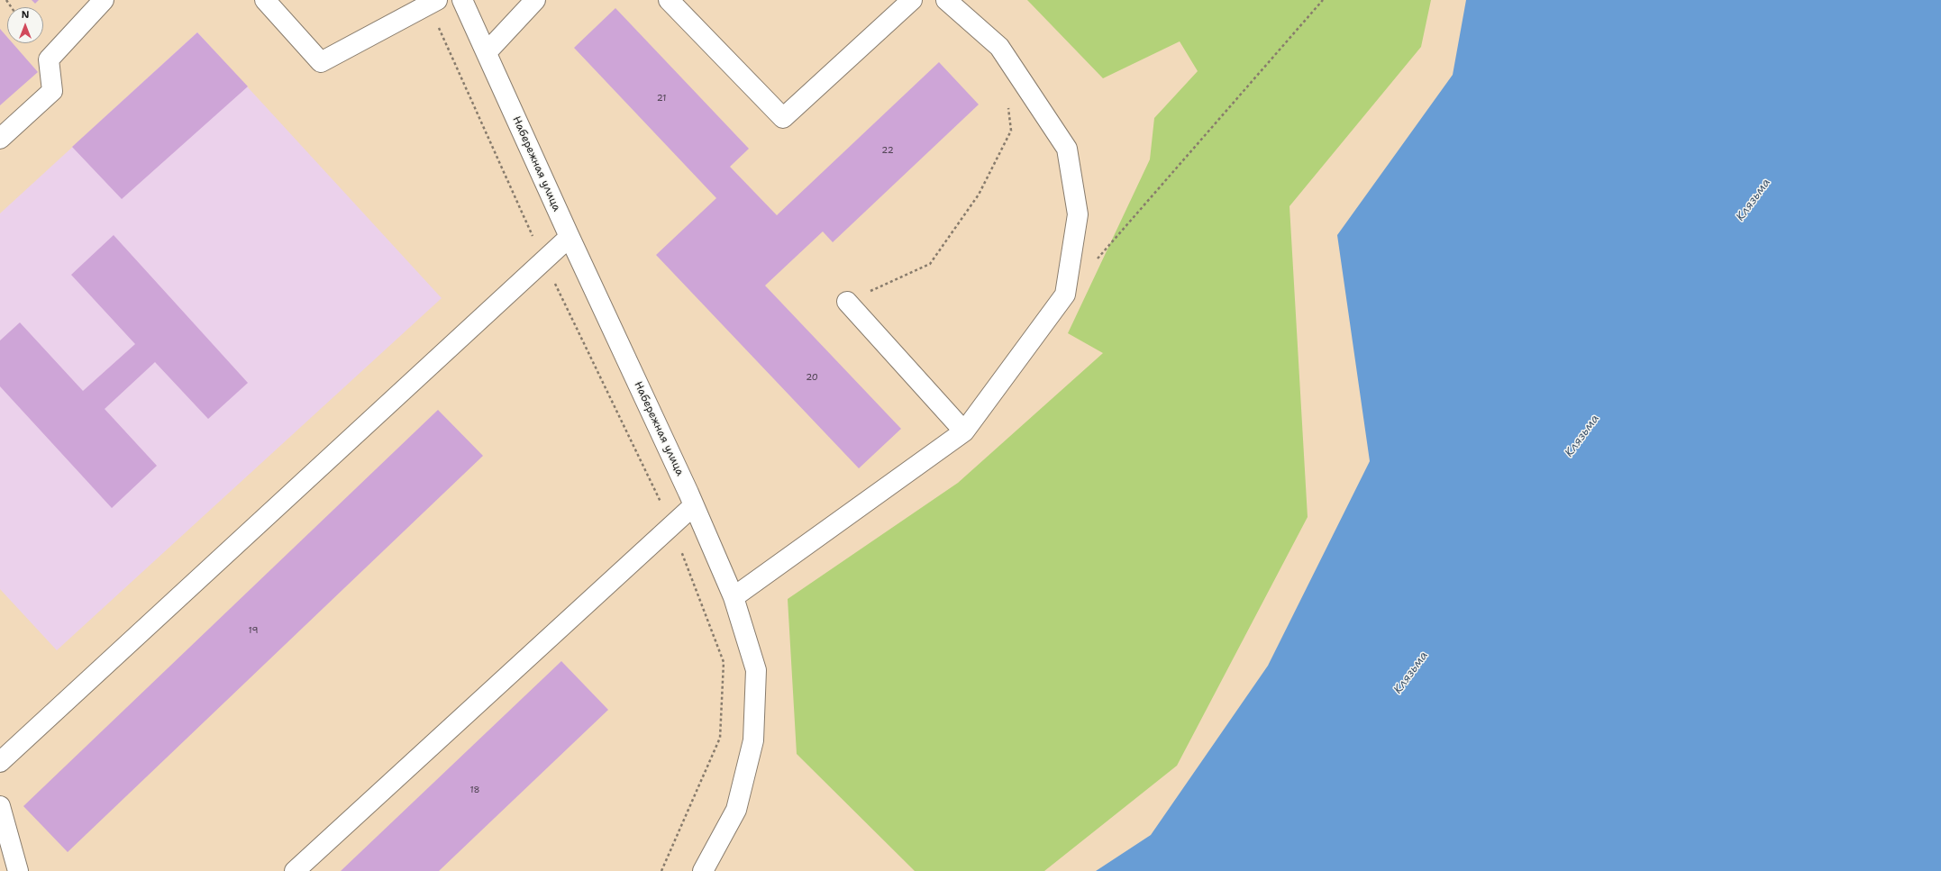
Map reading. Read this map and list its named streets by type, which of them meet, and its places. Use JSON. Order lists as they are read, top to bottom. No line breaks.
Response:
{"streets":{"street":["Набережная улица"]},"water":["Клязьма"],"house_numbers":["21","22","20","19","18"],"north":"top"}
